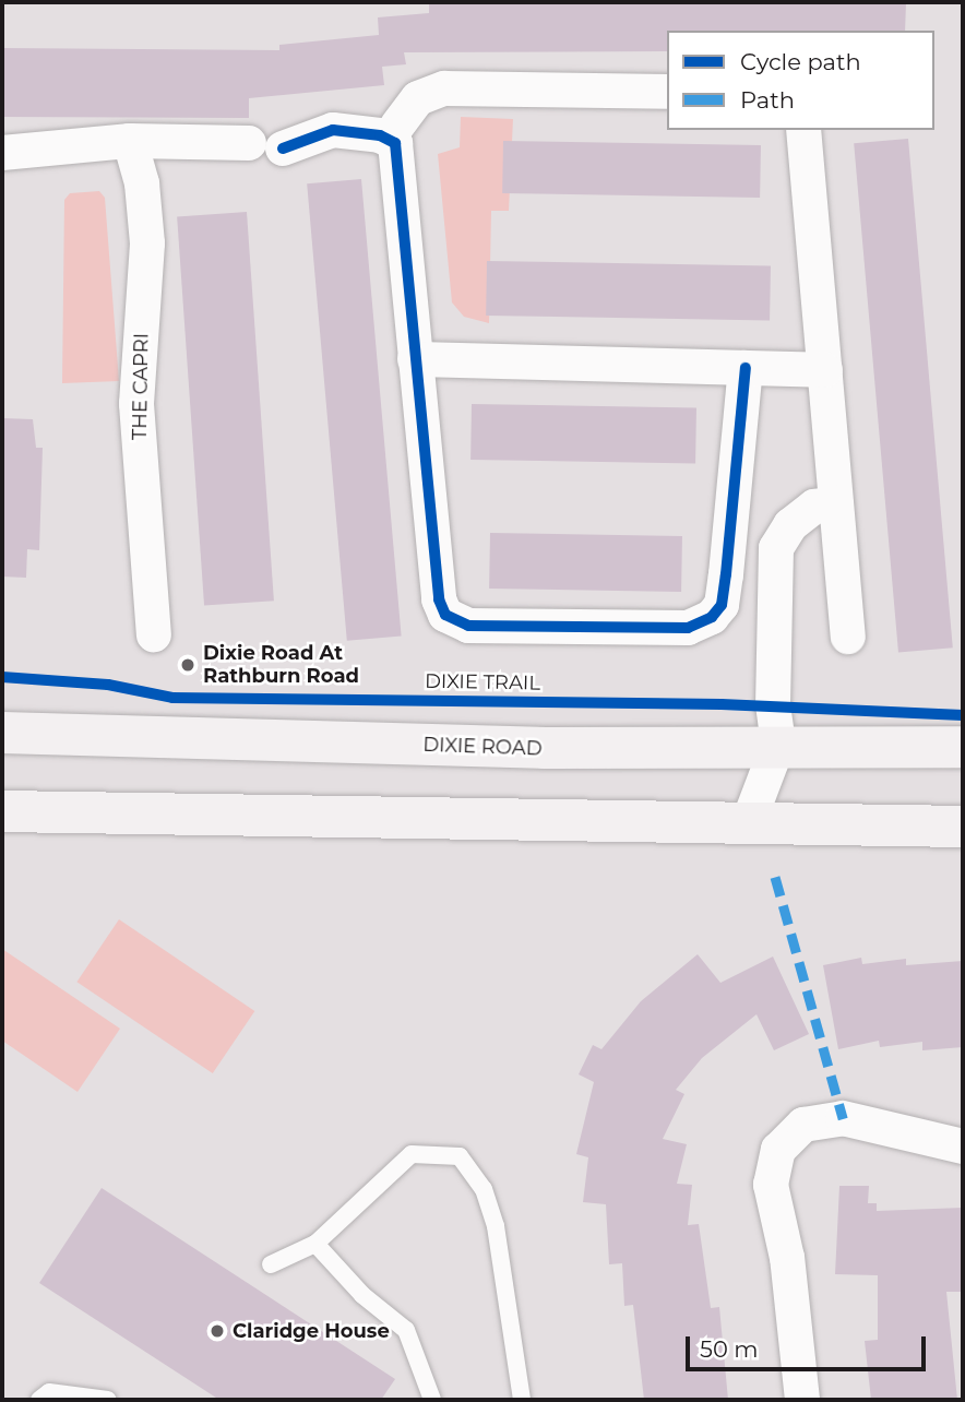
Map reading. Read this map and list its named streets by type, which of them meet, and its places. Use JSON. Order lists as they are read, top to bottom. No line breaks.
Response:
{"streets":{"main road":["DIXIE ROAD"],"street":["THE CAPRI"],"cycle path":["DIXIE TRAIL"]},"places":["Dixie Road At Rathburn Road","Claridge House"],"legend":["Cycle path","Path"],"scale_bar":"50 m"}
